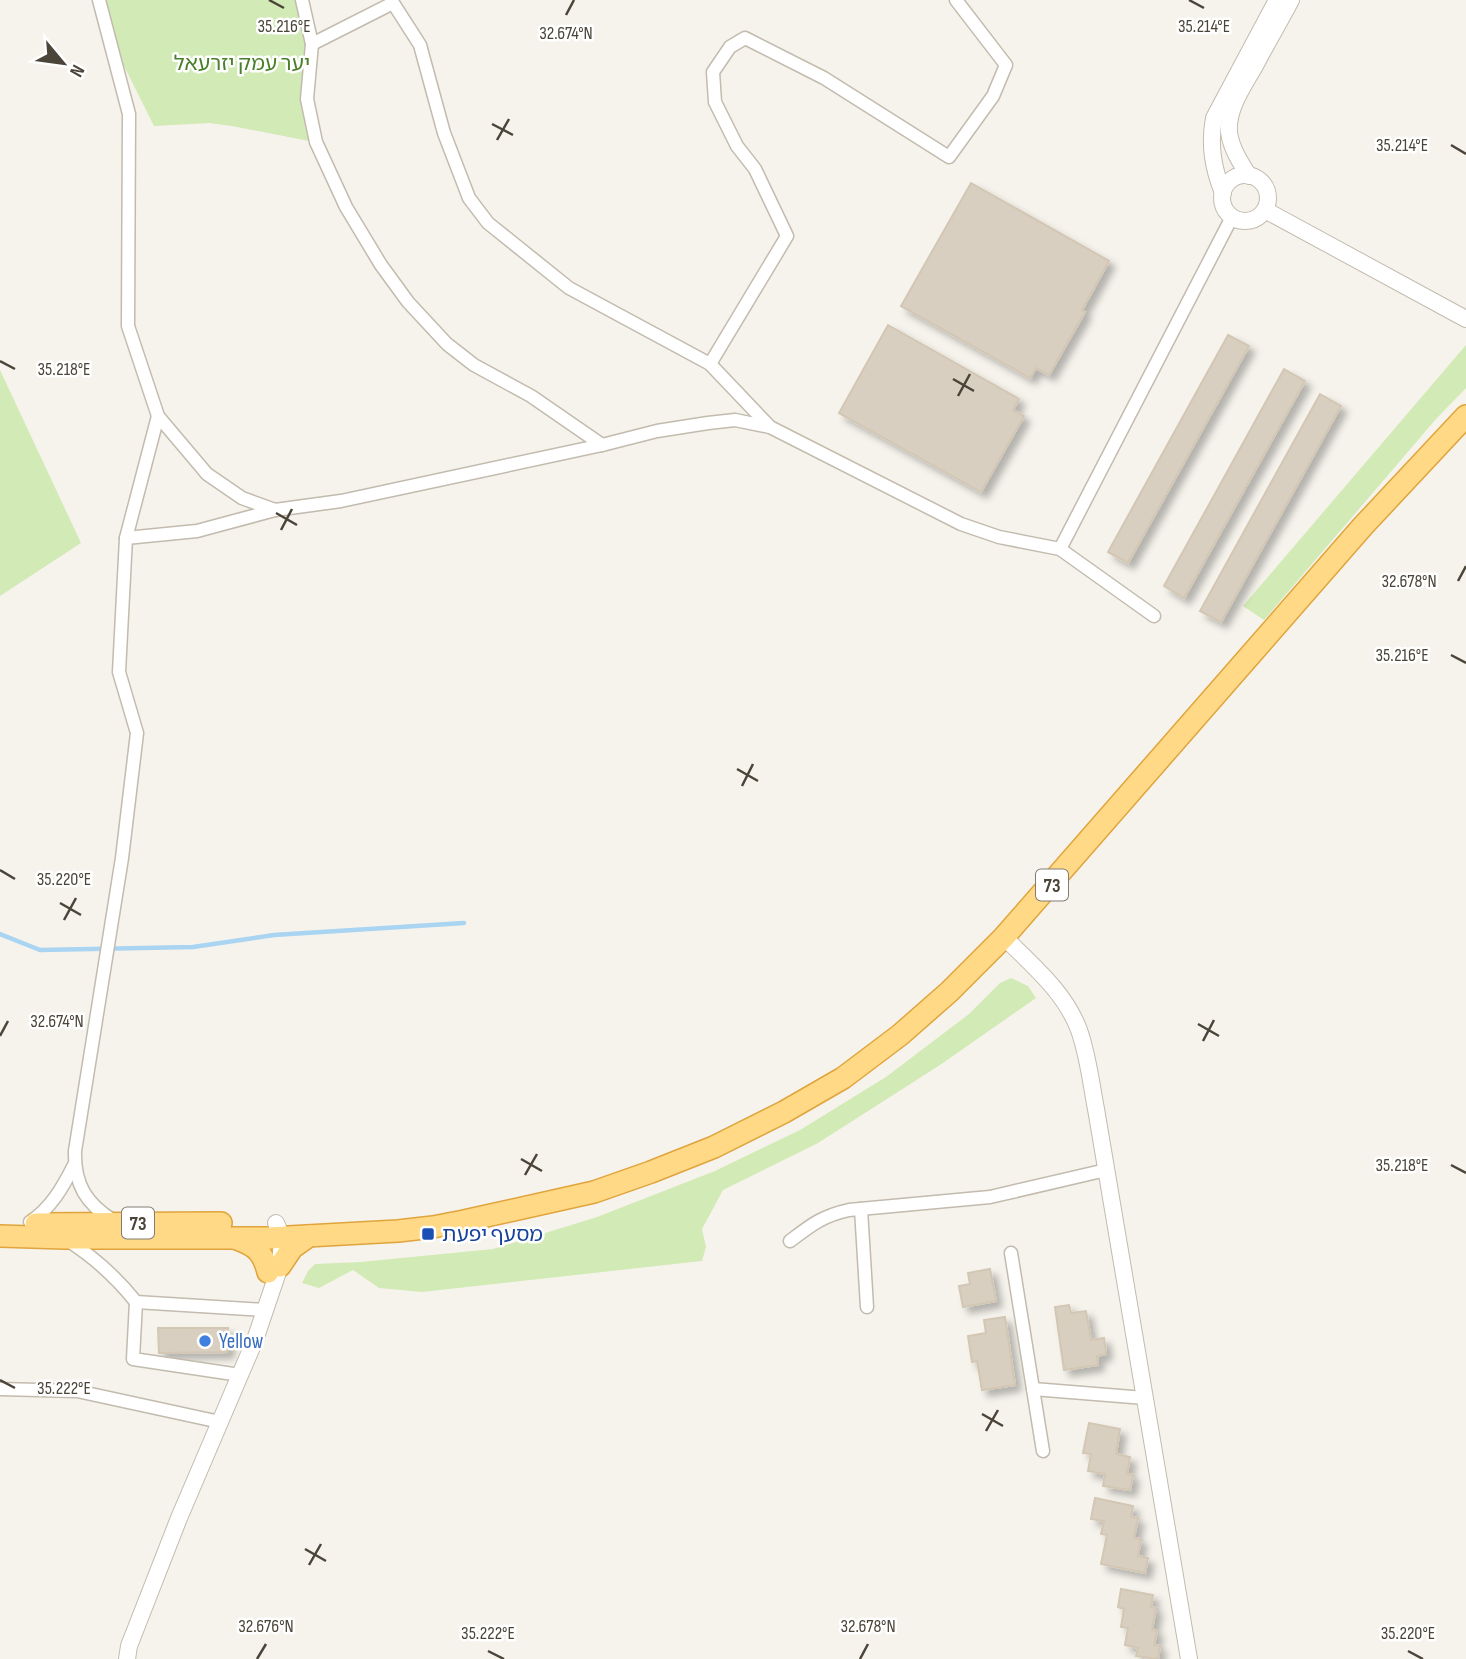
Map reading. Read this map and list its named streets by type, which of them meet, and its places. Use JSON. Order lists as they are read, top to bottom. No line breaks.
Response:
{"streets":{"highway":["73"]},"parks":["יער עמק יזרעאל"],"places":{"transit":["מסעף יפעת"],"other":["Yellow"]},"north":"bottom right","coordinates":["35.216°E","35.214°E","32.674°N","35.218°E","32.678°N","35.220°E","35.222°E","32.676°N"]}
